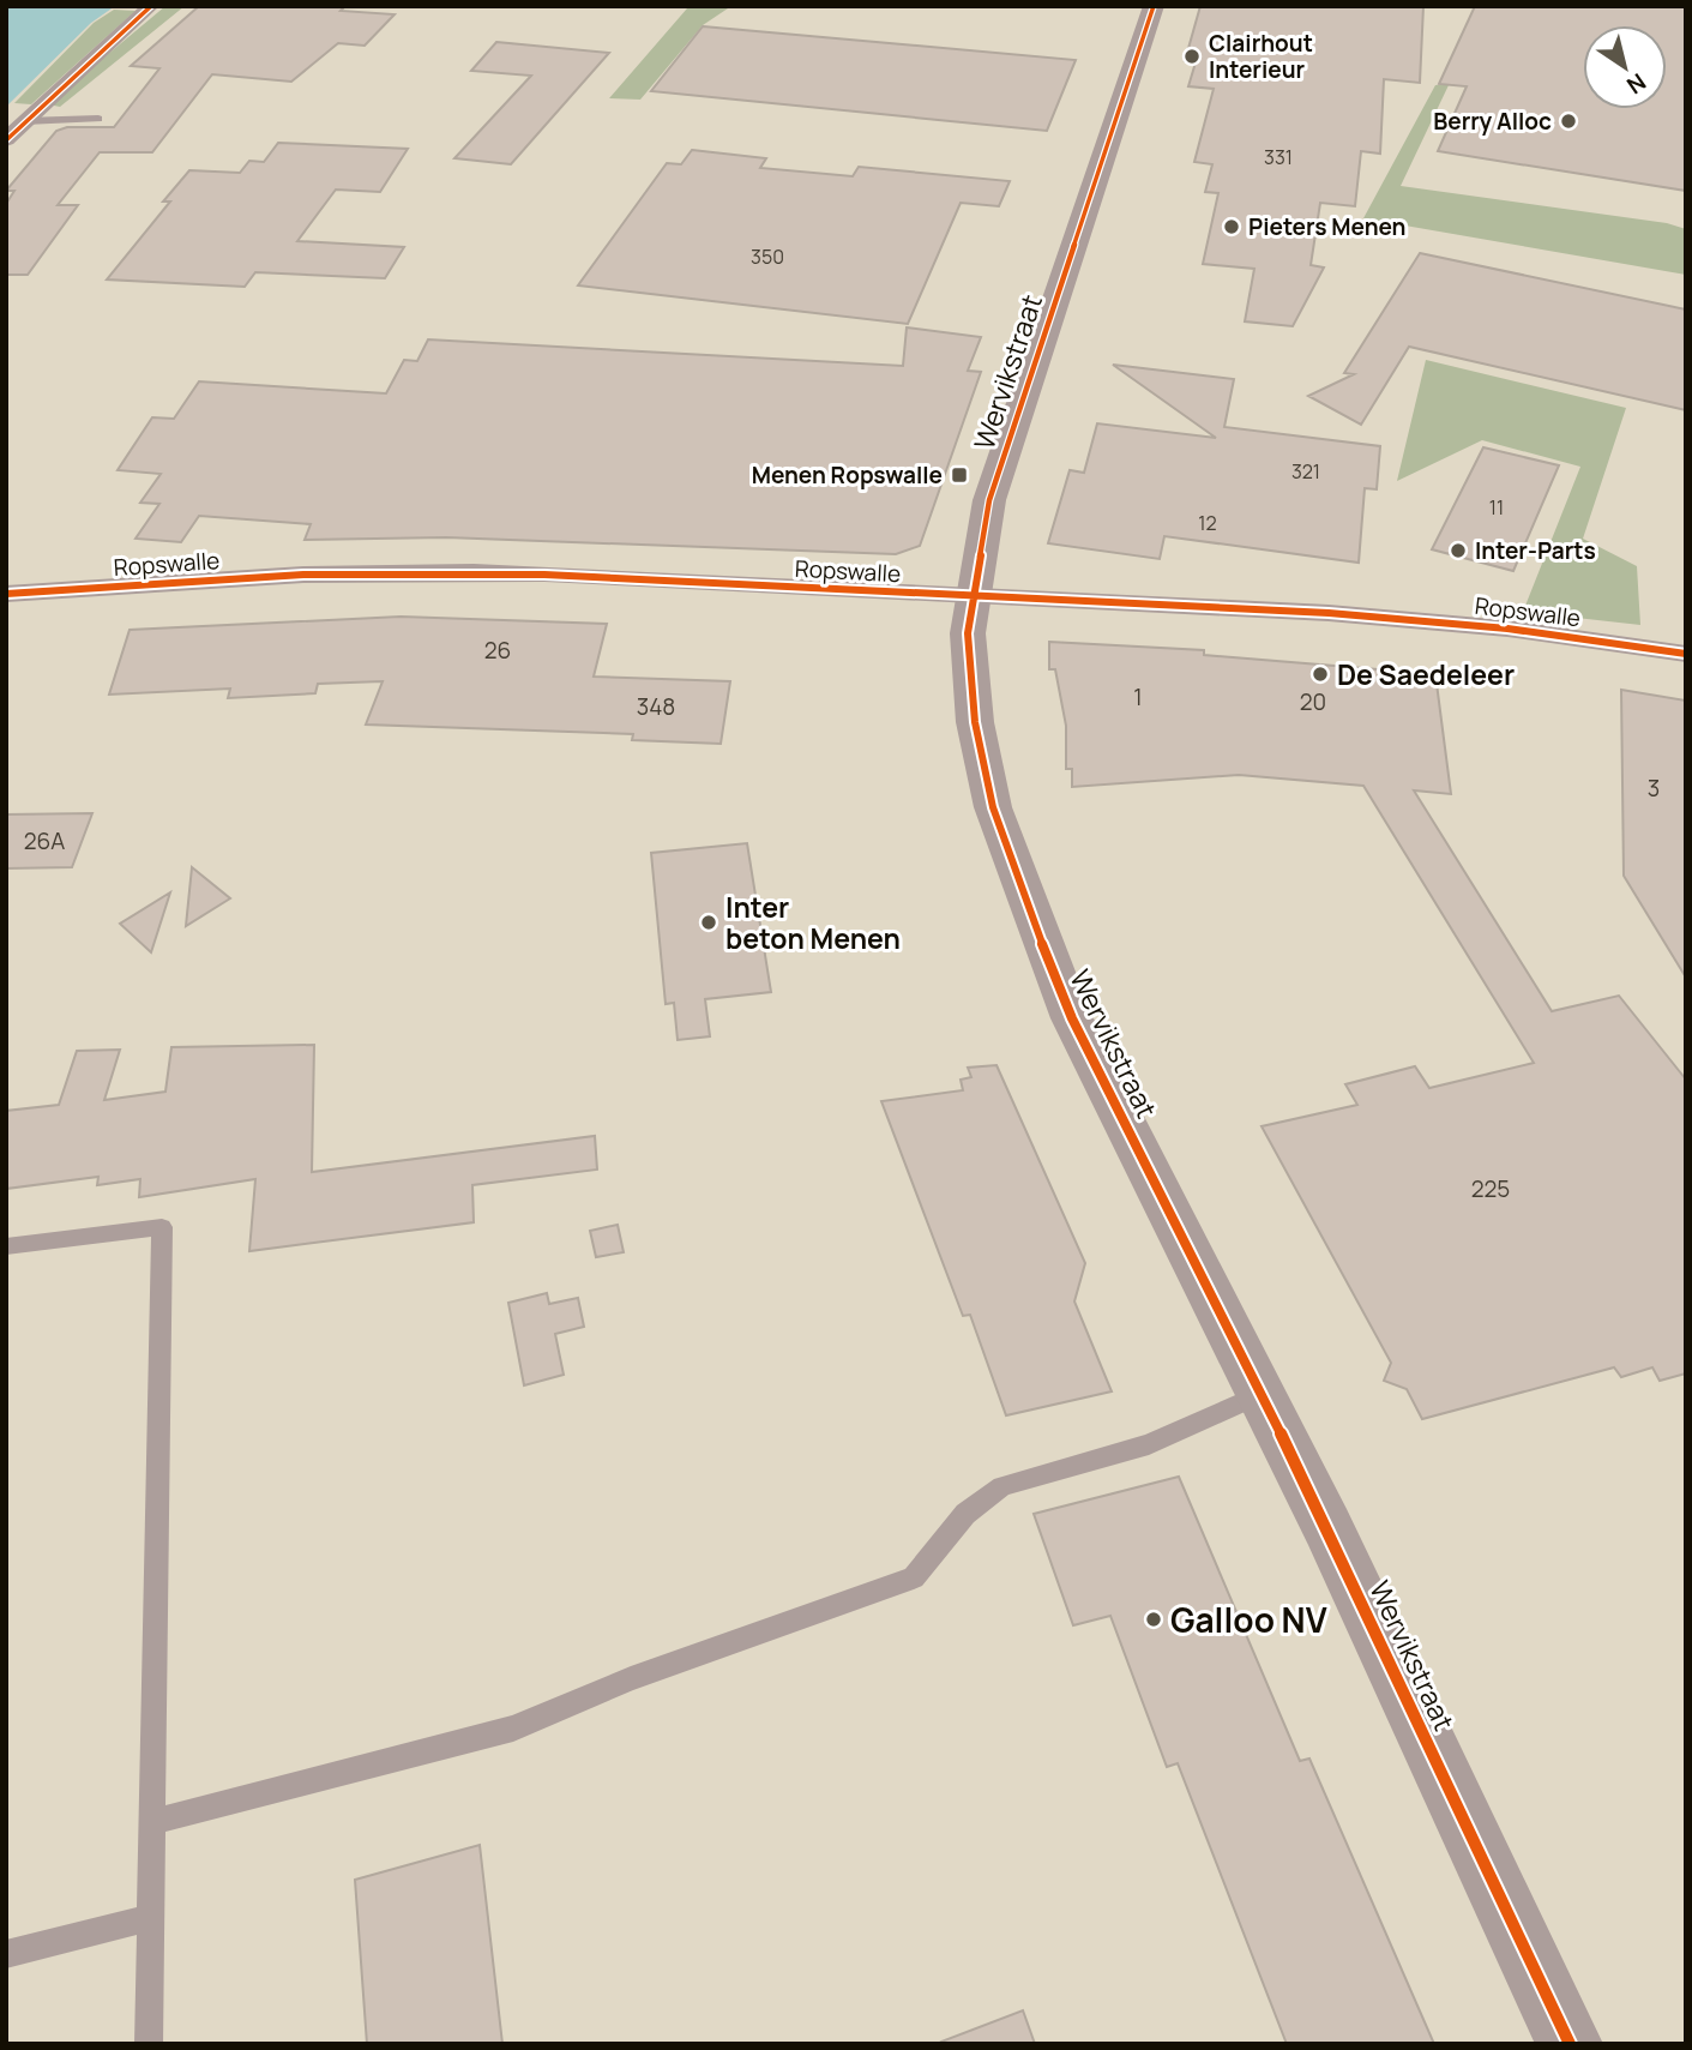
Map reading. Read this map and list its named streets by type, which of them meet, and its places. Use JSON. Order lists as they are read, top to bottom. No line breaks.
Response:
{"streets":{"street":["Wervikstraat","Ropswalle"]},"crossings":[["Wervikstraat","Ropswalle"]],"places":{"other":["Clairhout Interieur","Berry Alloc","Pieters Menen","Inter-Parts","De Saedeleer","Inter beton Menen","Galloo NV"],"transit":["Menen Ropswalle"]},"house_numbers":["331","350","321","11","12","26","1","20","348","3","26A","225"],"north":"bottom right"}
